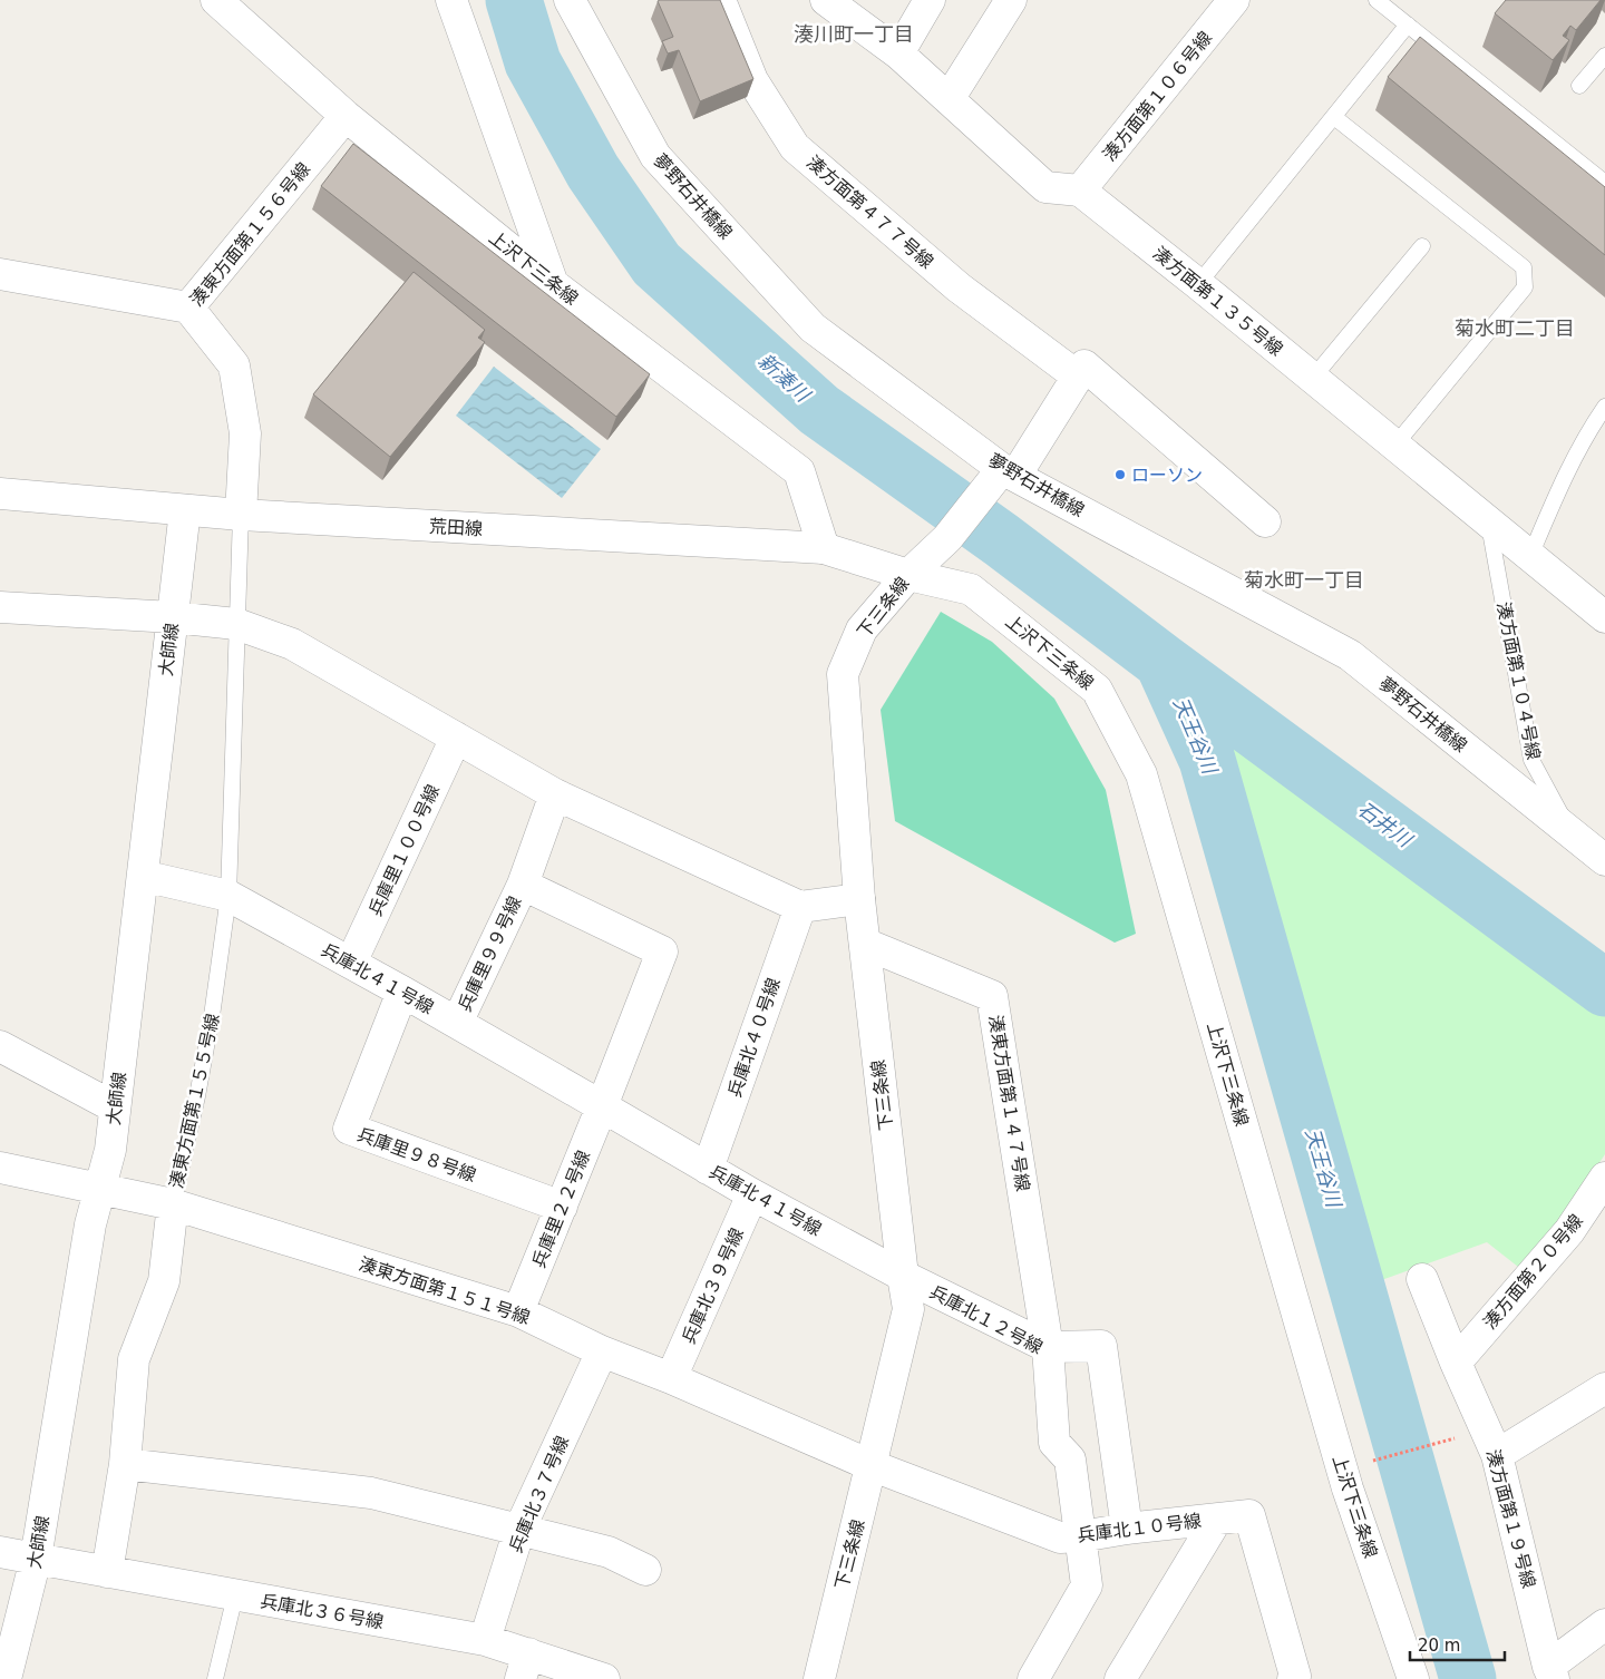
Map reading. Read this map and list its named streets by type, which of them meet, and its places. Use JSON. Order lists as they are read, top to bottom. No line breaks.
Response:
{"streets":{"street":["湊方面第１０６号線","夢野石井橋線","湊方面第４７７号線","湊東方面第１５６号線","上沢下三条線","湊方面第１３５号線","荒田線","下三条線","大師線","兵庫里１００号線","兵庫里９９号線","兵庫北４１号線","兵庫北４０号線","湊東方面第１５５号線","湊東方面第１４７号線","兵庫里９８号線","兵庫里２２号線","湊方面第２０号線","兵庫北３９号線","湊東方面第１５１号線","兵庫北１２号線","兵庫北３７号線","湊方面第１９号線","兵庫北１０号線","兵庫北３６号線"],"lane":["湊方面第１０４号線"]},"crossings":[["湊方面第１０６号線","湊方面第１３５号線"],["夢野石井橋線","下三条線"],["夢野石井橋線","湊方面第１０４号線"],["湊方面第４７７号線","下三条線"],["湊東方面第１５６号線","上沢下三条線"],["湊東方面第１５６号線","荒田線"],["湊東方面第１５６号線","湊東方面第１５５号線"],["上沢下三条線","荒田線"],["上沢下三条線","下三条線"],["湊方面第１３５号線","湊方面第１０４号線"],["荒田線","下三条線"],["荒田線","大師線"],["荒田線","湊東方面第１５５号線"],["下三条線","兵庫北４１号線"],["下三条線","湊東方面第１４７号線"],["下三条線","湊東方面第１５１号線"],["下三条線","兵庫北１２号線"],["下三条線","兵庫北１０号線"],["大師線","兵庫北４１号線"],["大師線","湊東方面第１５１号線"],["大師線","兵庫北３６号線"],["兵庫里１００号線","兵庫北４１号線"],["兵庫里９９号線","兵庫北４１号線"],["兵庫北４１号線","兵庫北４０号線"],["兵庫北４１号線","湊東方面第１５５号線"],["兵庫北４１号線","兵庫里９８号線"],["兵庫北４１号線","兵庫里２２号線"],["兵庫北４１号線","兵庫北３９号線"],["兵庫北４１号線","兵庫北１２号線"],["湊東方面第１５５号線","湊東方面第１５１号線"],["湊東方面第１５５号線","兵庫北３６号線"],["湊東方面第１４７号線","兵庫北１２号線"],["兵庫里９８号線","兵庫里２２号線"],["兵庫里２２号線","湊東方面第１５１号線"],["湊方面第２０号線","湊方面第１９号線"],["兵庫北３９号線","湊東方面第１５１号線"],["湊東方面第１５１号線","兵庫北３７号線"],["湊東方面第１５１号線","兵庫北１０号線"],["兵庫北１２号線","兵庫北１０号線"],["兵庫北３７号線","兵庫北３６号線"]],"districts":["湊川町一丁目","菊水町二丁目","菊水町一丁目"],"water":["新湊川","天王谷川","石井川"],"places":["ローソン"],"scale_bar":"20 m"}
